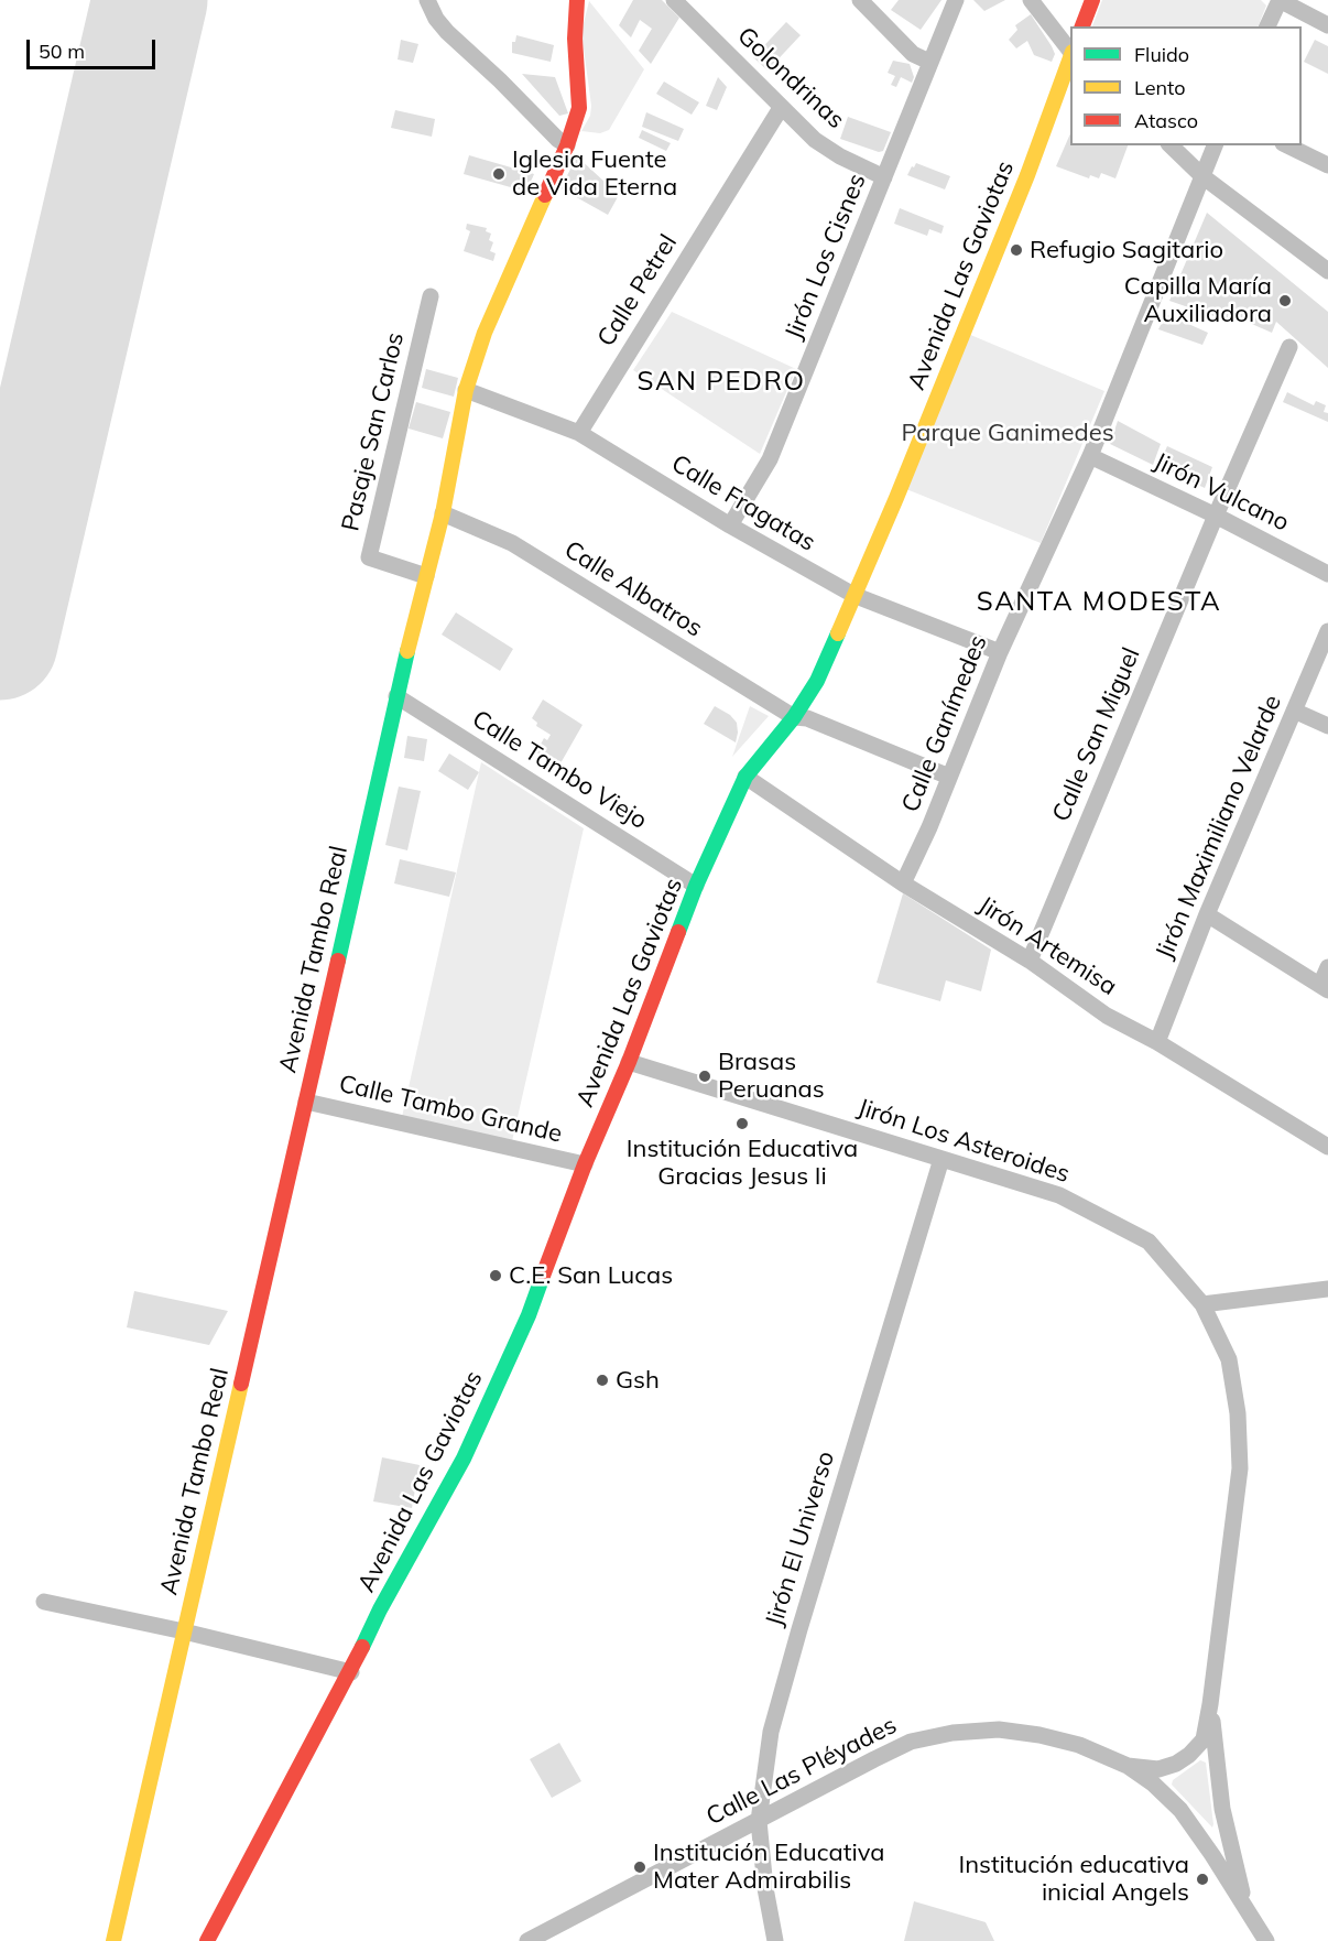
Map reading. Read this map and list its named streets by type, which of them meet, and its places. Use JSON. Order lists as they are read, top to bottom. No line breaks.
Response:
{"streets":{"street":["Golondrinas","Jirón Los Cisnes","Avenida Las Gaviotas","Calle Petrel","Pasaje San Carlos","Jirón Vulcano","Calle Fragatas","Calle Albatros","Calle Ganímedes","Calle San Miguel","Calle Tambo Viejo","Jirón Maximiliano Velarde","Jirón Artemisa","Avenida Tambo Real","Calle Tambo Grande","Jirón Los Asteroides","Jirón El Universo","Calle Las Pléyades"]},"crossings":[["Golondrinas","Jirón Los Cisnes"],["Golondrinas","Calle Petrel"],["Jirón Los Cisnes","Calle Fragatas"],["Avenida Las Gaviotas","Calle Fragatas"],["Avenida Las Gaviotas","Calle Albatros"],["Avenida Las Gaviotas","Calle Tambo Viejo"],["Avenida Las Gaviotas","Jirón Artemisa"],["Avenida Las Gaviotas","Calle Tambo Grande"],["Avenida Las Gaviotas","Jirón Los Asteroides"],["Calle Petrel","Calle Fragatas"],["Pasaje San Carlos","Avenida Tambo Real"],["Jirón Vulcano","Calle Ganímedes"],["Jirón Vulcano","Calle San Miguel"],["Calle Fragatas","Calle Ganímedes"],["Calle Fragatas","Avenida Tambo Real"],["Calle Albatros","Calle Ganímedes"],["Calle Albatros","Avenida Tambo Real"],["Calle Ganímedes","Jirón Artemisa"],["Calle San Miguel","Jirón Artemisa"],["Calle Tambo Viejo","Avenida Tambo Real"],["Jirón Maximiliano Velarde","Jirón Artemisa"],["Avenida Tambo Real","Calle Tambo Grande"],["Jirón Los Asteroides","Jirón El Universo"],["Jirón Los Asteroides","Calle Las Pléyades"],["Jirón El Universo","Calle Las Pléyades"]],"districts":["SAN PEDRO","SANTA MODESTA"],"parks":["Parque Ganimedes"],"places":["Iglesia Fuente de Vida Eterna","Refugio Sagitario","Capilla María Auxiliadora","Brasas Peruanas","Institución Educativa Gracias Jesus Ii","C.E. San Lucas","Gsh","Institución Educativa Mater Admirabilis","Institución educativa inicial Angels"],"legend":["Fluido","Lento","Atasco"],"scale_bar":"50 m"}
